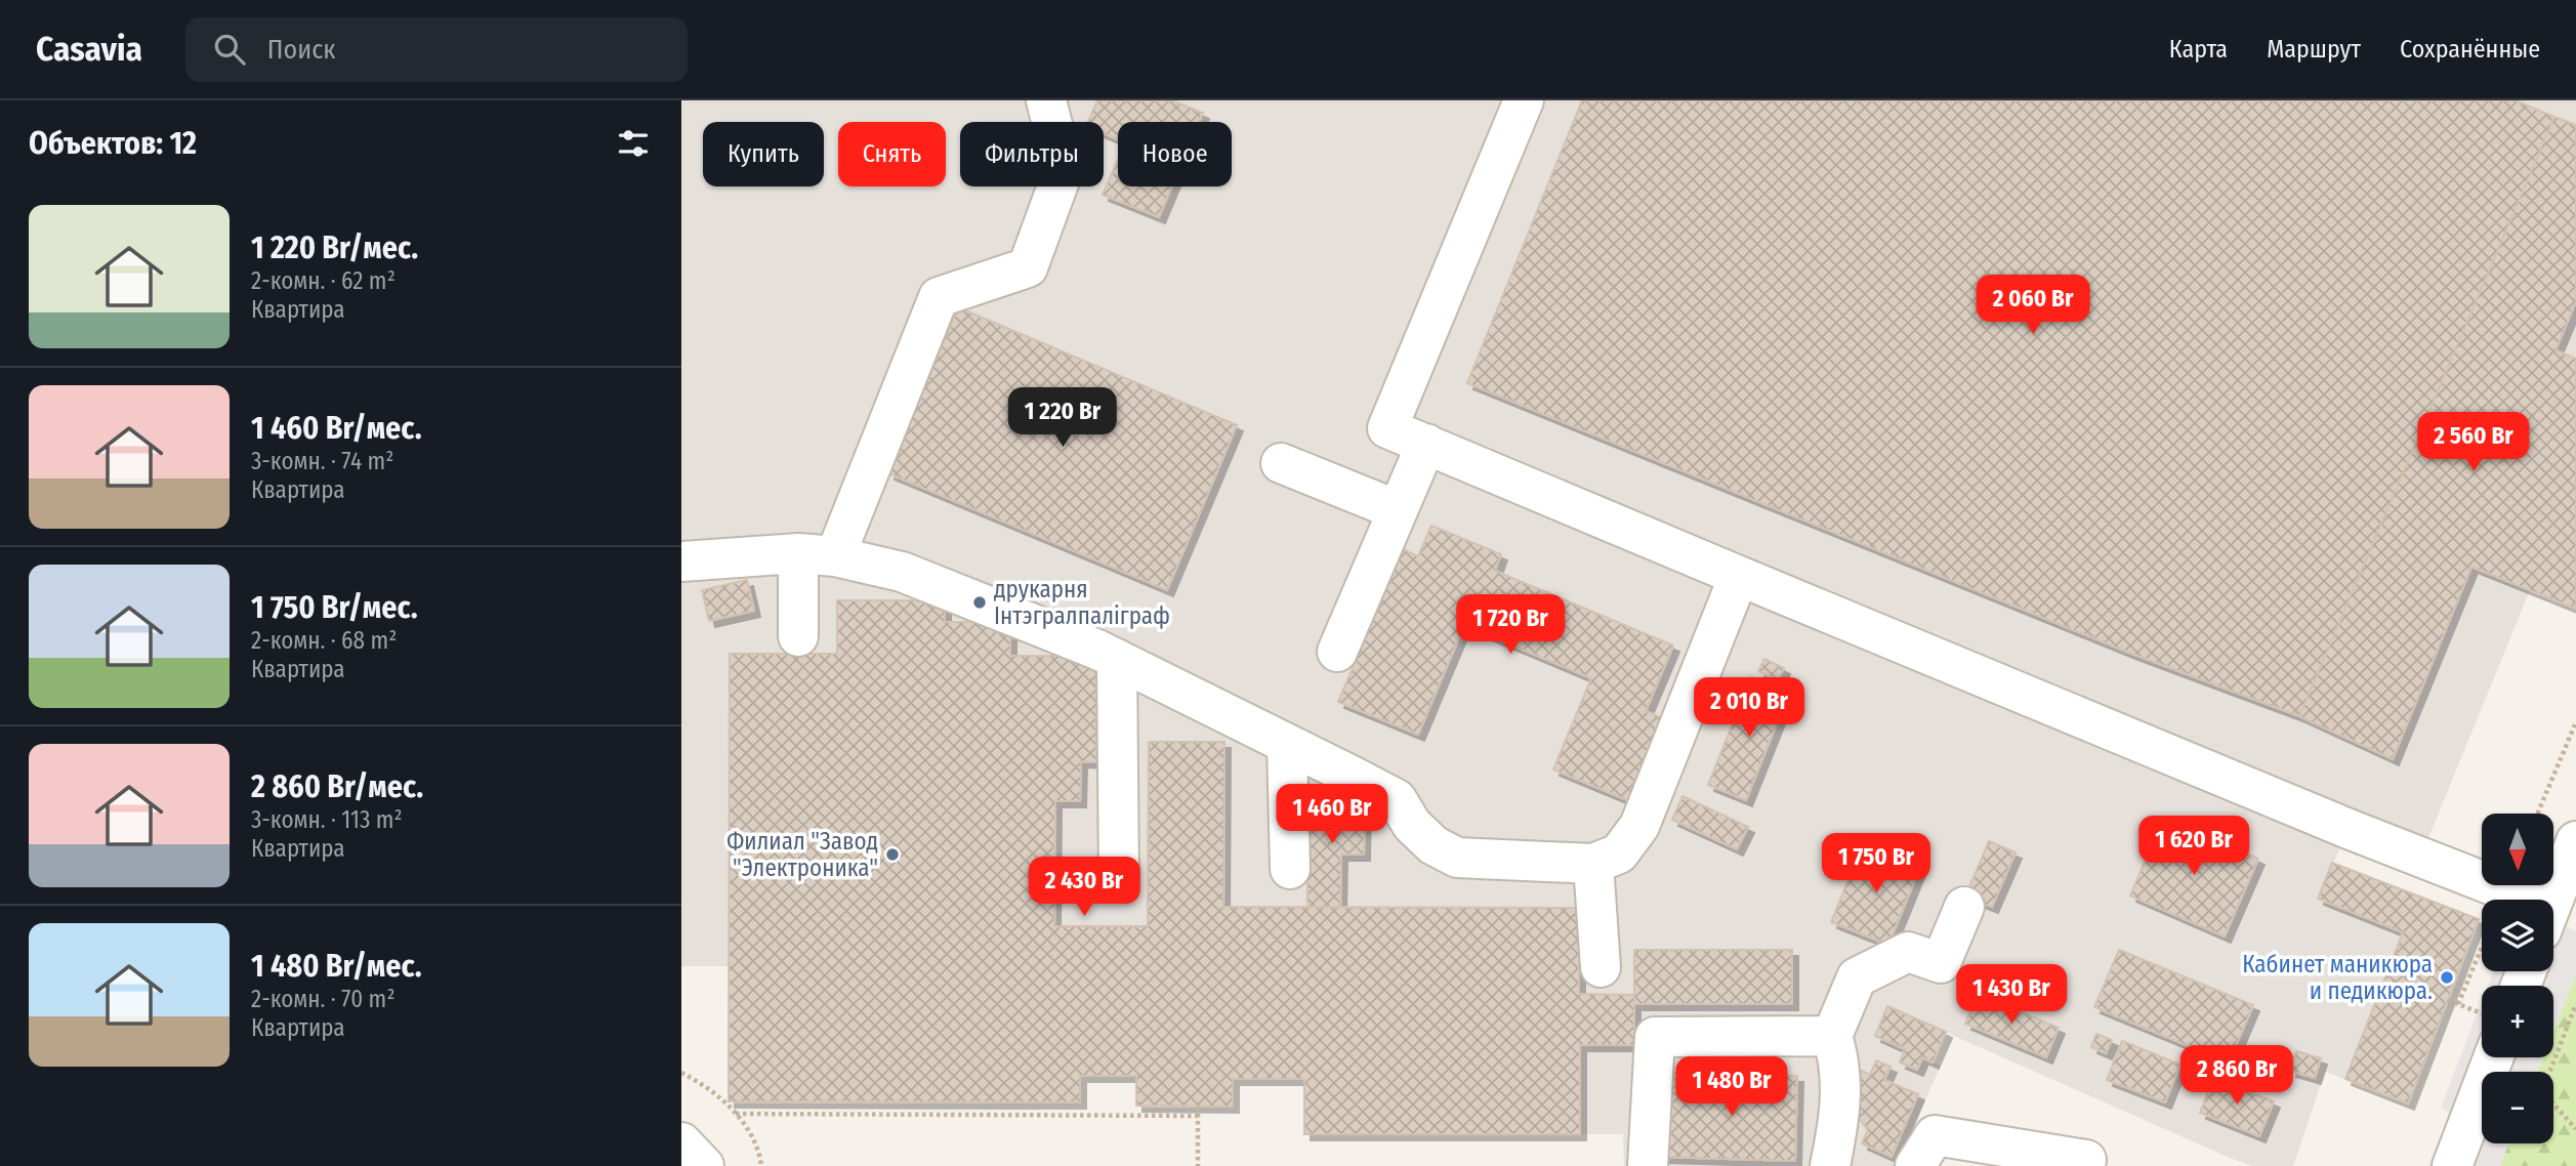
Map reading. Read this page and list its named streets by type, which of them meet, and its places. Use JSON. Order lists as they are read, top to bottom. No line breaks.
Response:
{"places":["друкарня Інтэгралпаліграф","Филиал \"Завод \"Электроника\"","Кабинет маникюра и педикюра."],"north":"bottom","page":{"header":"Casavia","search":"Поиск","nav":["Карта","Маршрут","Сохранённые"],"heading":"Объектов: 12","chip":["Купить","Снять","Фильтры","Новое"],"list":[{"name":"1 220 Br/мес.","note":"2-комн. · 62 m² · Квартира"},{"name":"1 460 Br/мес.","note":"3-комн. · 74 m² · Квартира"},{"name":"1 750 Br/мес.","note":"2-комн. · 68 m² · Квартира"},{"name":"2 860 Br/мес.","note":"3-комн. · 113 m² · Квартира"},{"name":"1 480 Br/мес.","note":"2-комн. · 70 m² · Квартира"}],"price":["2 060 Br","1 220 Br","2 560 Br","1 720 Br","2 010 Br","1 460 Br","1 620 Br","1 750 Br","2 430 Br","1 430 Br","2 860 Br","1 480 Br"],"map_buttons":["+","−"]}}
